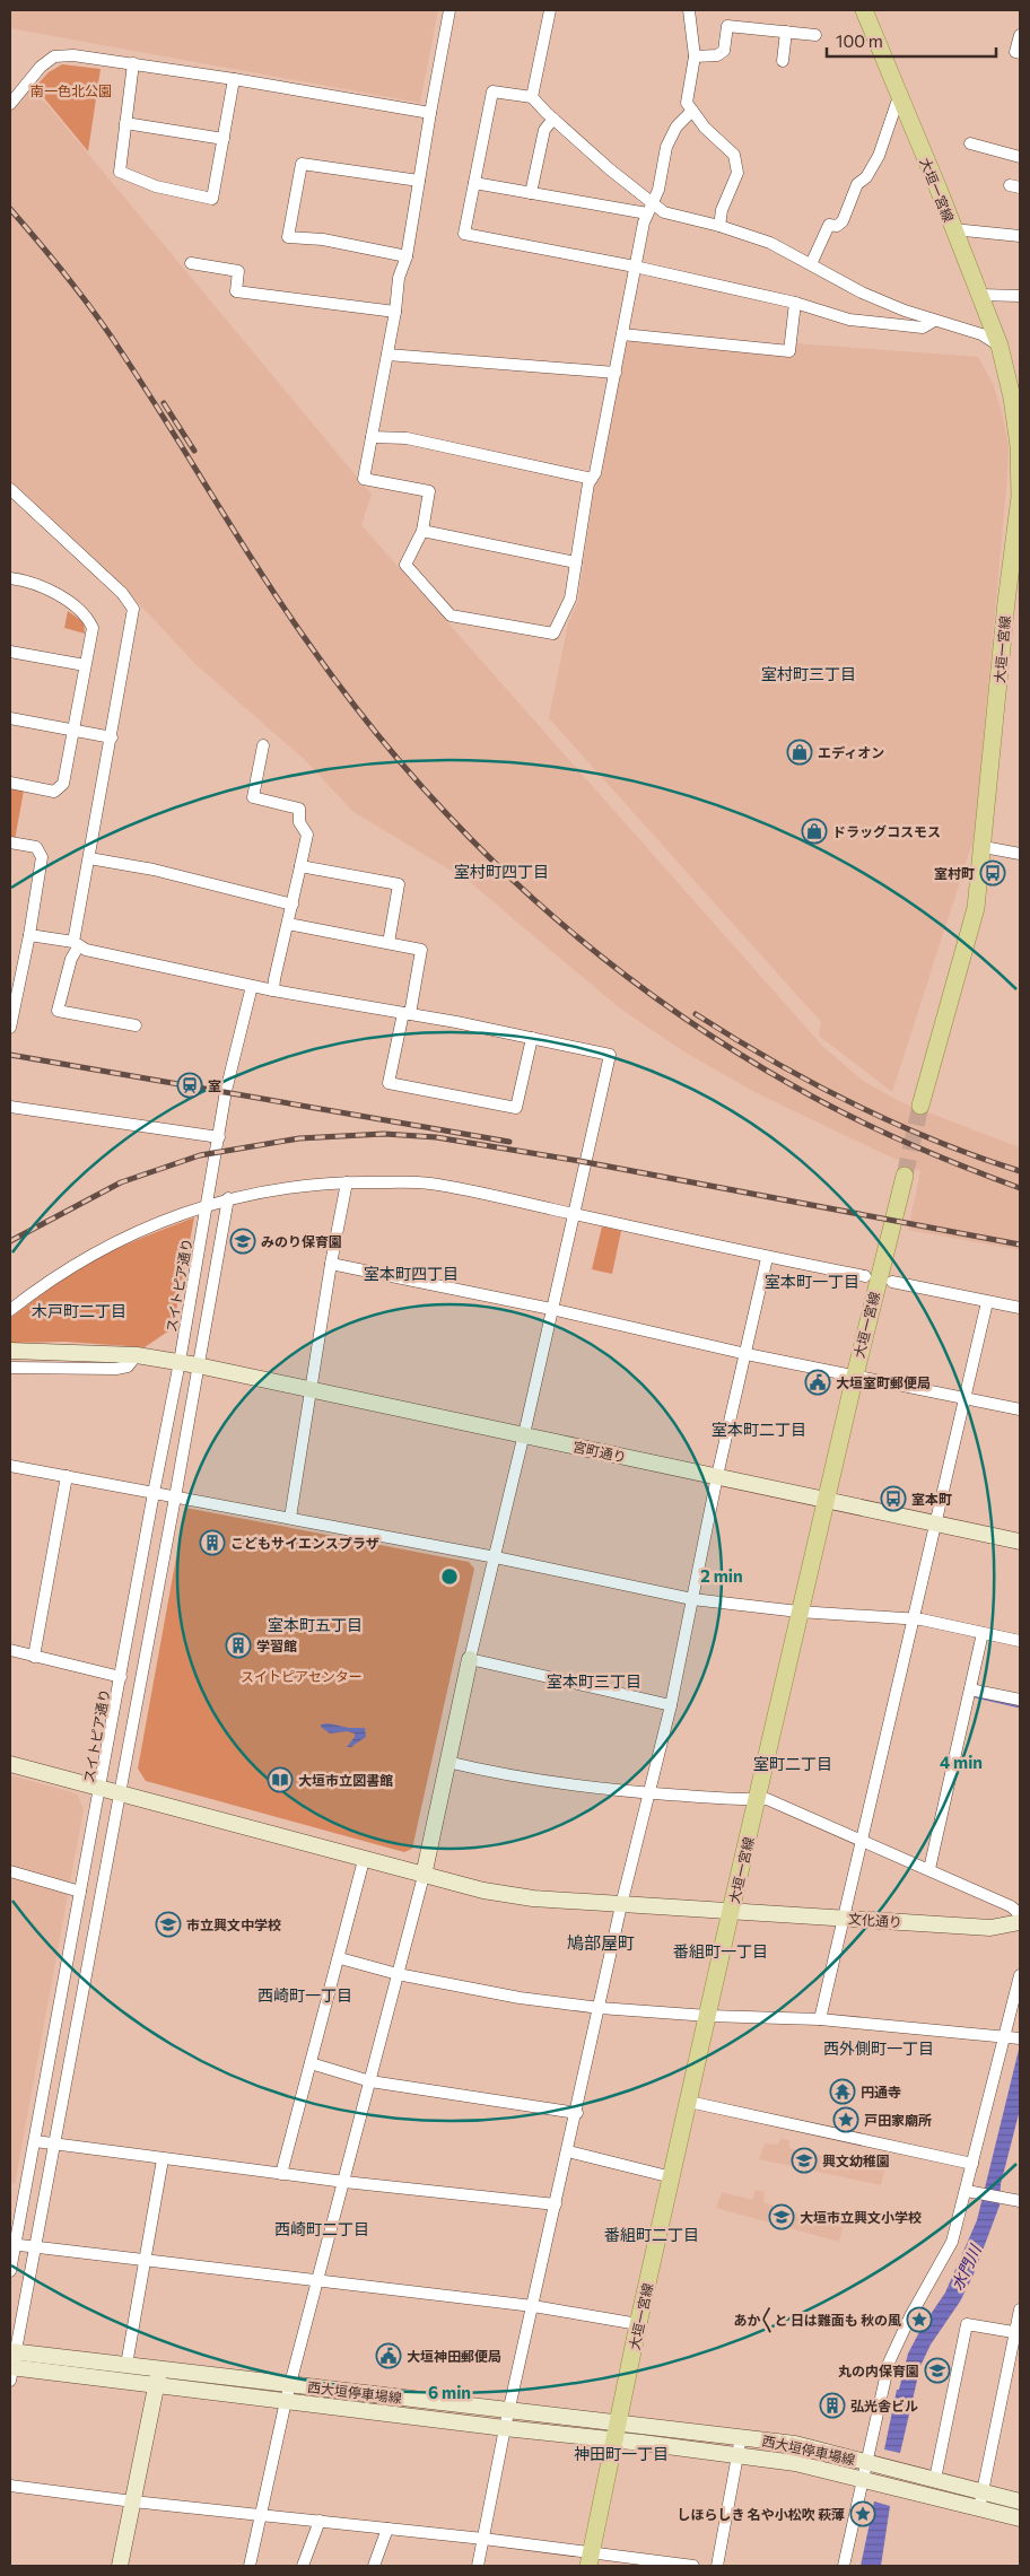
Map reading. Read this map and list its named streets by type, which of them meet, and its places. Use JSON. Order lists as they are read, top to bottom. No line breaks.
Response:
{"streets":{"main road":["大垣一宮線"],"street":["スイトピア通り","宮町通り","文化通り","西大垣停車場線"]},"crossings":[["大垣一宮線","宮町通り"],["大垣一宮線","文化通り"],["大垣一宮線","西大垣停車場線"],["スイトピア通り","宮町通り"],["スイトピア通り","文化通り"]],"districts":["室村町三丁目","室村町四丁目","室本町四丁目","室本町一丁目","木戸町二丁目","室本町二丁目","室本町五丁目","室本町三丁目","室町二丁目","鳩部屋町","番組町一丁目","西崎町一丁目","西外側町一丁目","西崎町二丁目","番組町二丁目","神田町一丁目"],"water":["水門川"],"parks":["南一色北公園","スイトピアセンター"],"places":{"shop":["エディオン","ドラッグコスモス"],"bus stop":["室村町","室本町"],"station":["室"],"school or university":["みのり保育園","市立興文中学校","興文幼稚園","大垣市立興文小学校","丸の内保育園"],"public building":["大垣室町郵便局","大垣神田郵便局"],"building":["こどもサイエンスプラザ","学習館","弘光舎ビル"],"library":["大垣市立図書館"],"temple":["円通寺"],"place":["戸田家廟所","あか〱と 日は難面も 秋の風","しほらしき 名や小松吹 萩薄"]},"scale_bar":"100 m","rings":["2 min","4 min","6 min"]}
